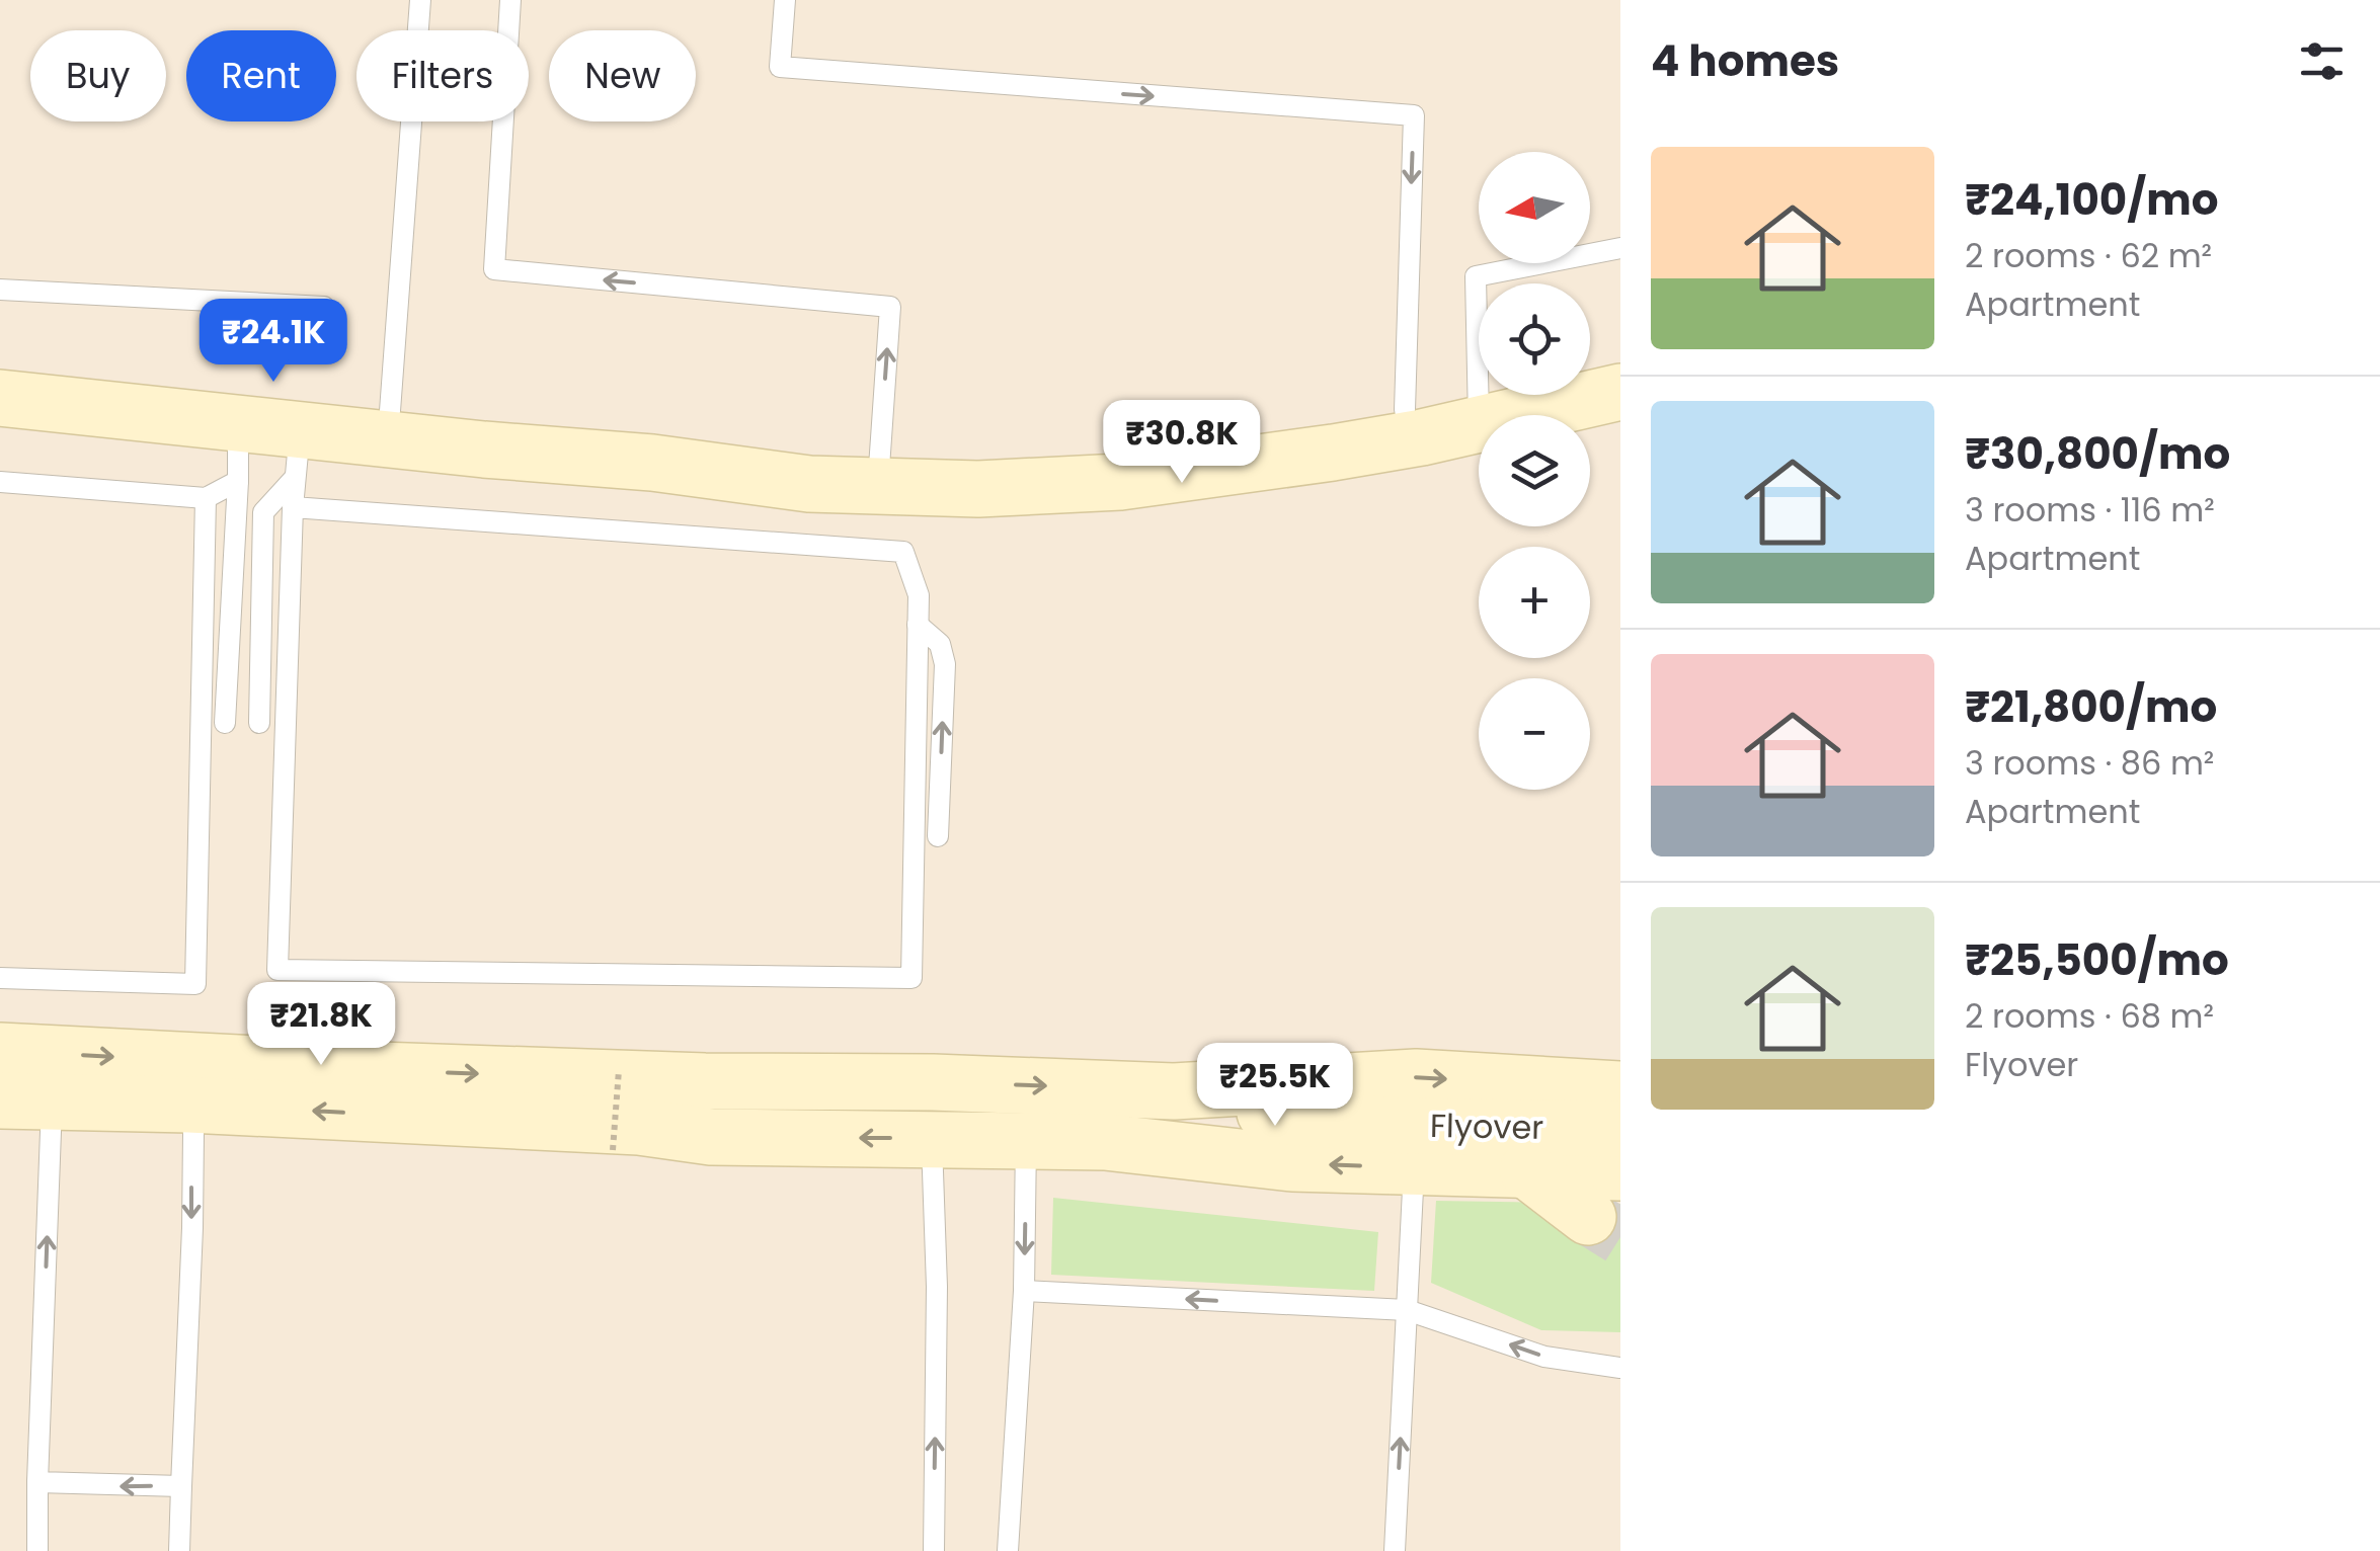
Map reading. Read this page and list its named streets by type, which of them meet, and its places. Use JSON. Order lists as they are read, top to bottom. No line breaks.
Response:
{"streets":{"street":["Flyover"]},"north":"left","page":{"heading":"4 homes","chip":["Buy","Rent","Filters","New"],"list":[{"name":"₹24,100/mo","note":"2 rooms · 62 m² · Apartment"},{"name":"₹30,800/mo","note":"3 rooms · 116 m² · Apartment"},{"name":"₹21,800/mo","note":"3 rooms · 86 m² · Apartment"},{"name":"₹25,500/mo","note":"2 rooms · 68 m² · Flyover"}],"map_buttons":["+","−"],"price":["₹24.1K","₹30.8K","₹21.8K","₹25.5K"]}}
